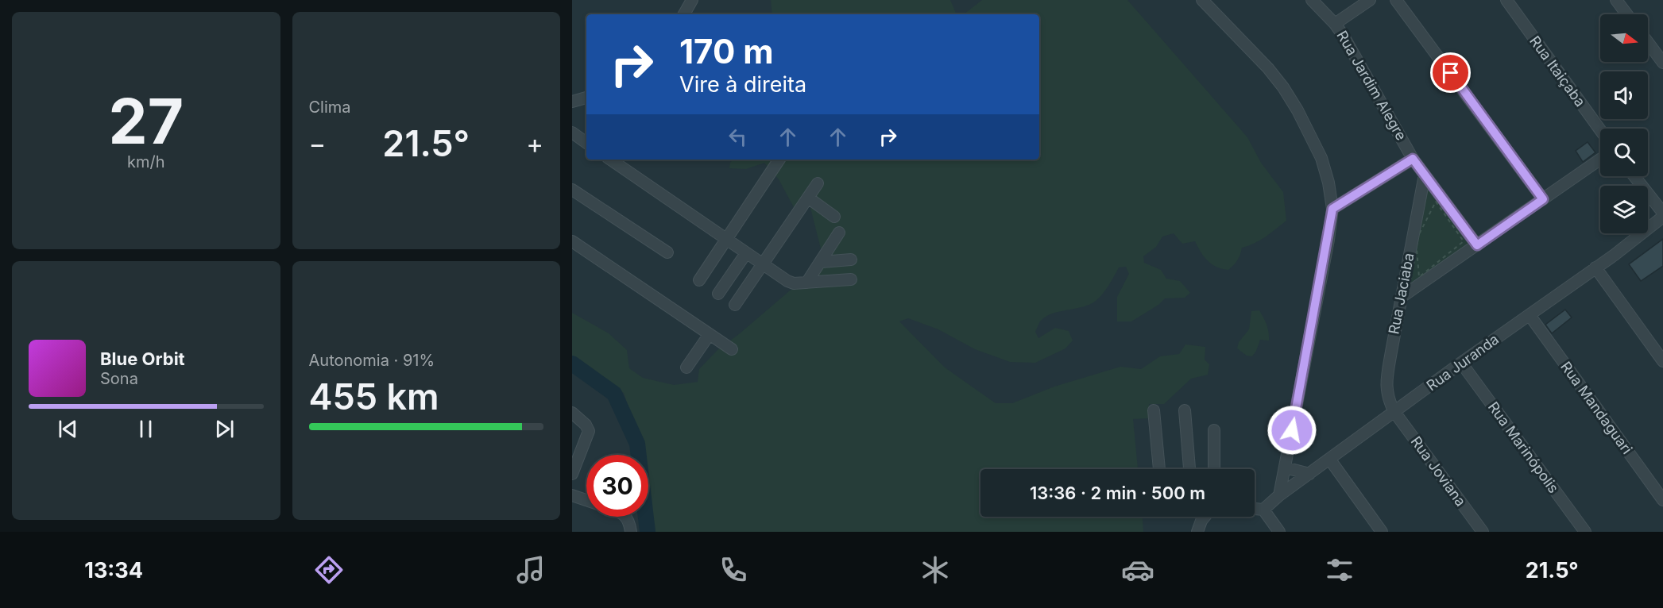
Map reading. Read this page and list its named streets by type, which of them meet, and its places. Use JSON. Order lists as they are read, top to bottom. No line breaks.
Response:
{"streets":{"street":["Rua Itaiçaba","Rua Jardim Alegre","Rua Jaciaba","Rua Juranda","Rua Mandaguari","Rua Marinópolis","Rua Joviana"]},"crossings":[["Rua Jardim Alegre","Rua Jaciaba"],["Rua Jaciaba","Rua Juranda"],["Rua Jaciaba","Rua Joviana"],["Rua Juranda","Rua Mandaguari"],["Rua Juranda","Rua Marinópolis"],["Rua Juranda","Rua Joviana"]],"north":"right","page":{"tile":[["27","km/h"],"Clima",["Autonomia · 91%","455 km"]],"turn":["170 m","Vire à direita"],"heat":["−","21.5°","+"],"song":["Blue Orbit","Sona"],"limit":"30","trip":"13:36 · 2 min · 500 m","tabs":["13:34","21.5°"]}}
